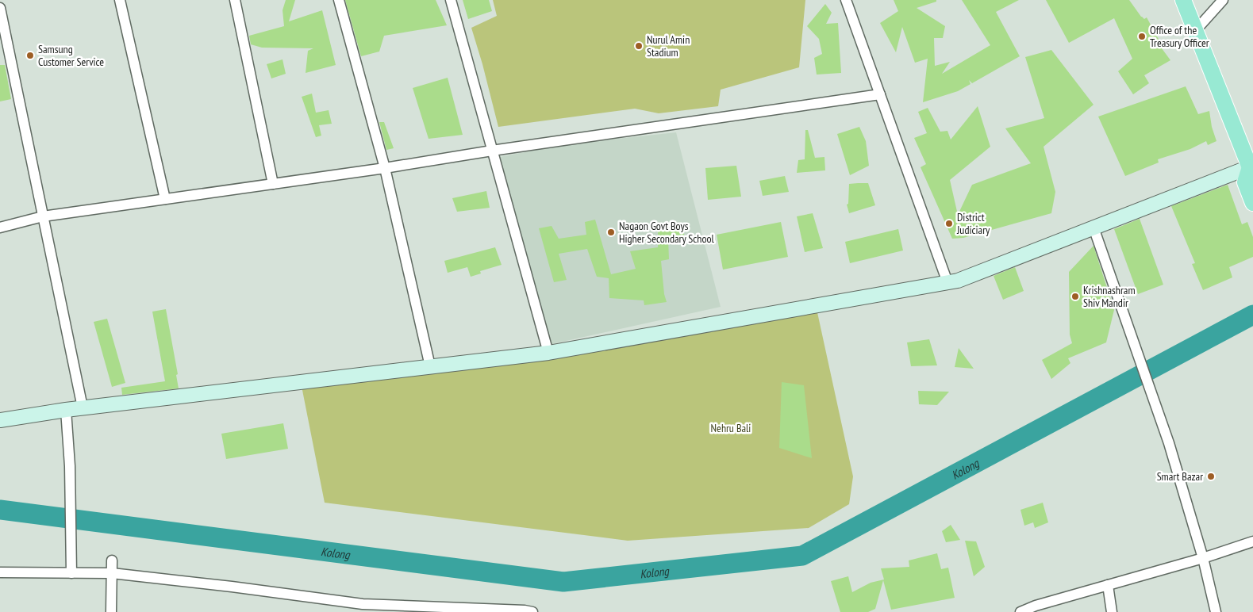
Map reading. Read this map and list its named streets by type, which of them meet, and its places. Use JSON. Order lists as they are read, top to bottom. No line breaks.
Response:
{"water":["Kolong"],"parks":["Nehru Bali"],"places":["Office of the Treasury Officer","Nurul Amin Stadium","Samsung Customer Service","District Judiciary","Nagaon Govt Boys Higher Secondary School","Krishnashram Shiv Mandir","Smart Bazar"]}
